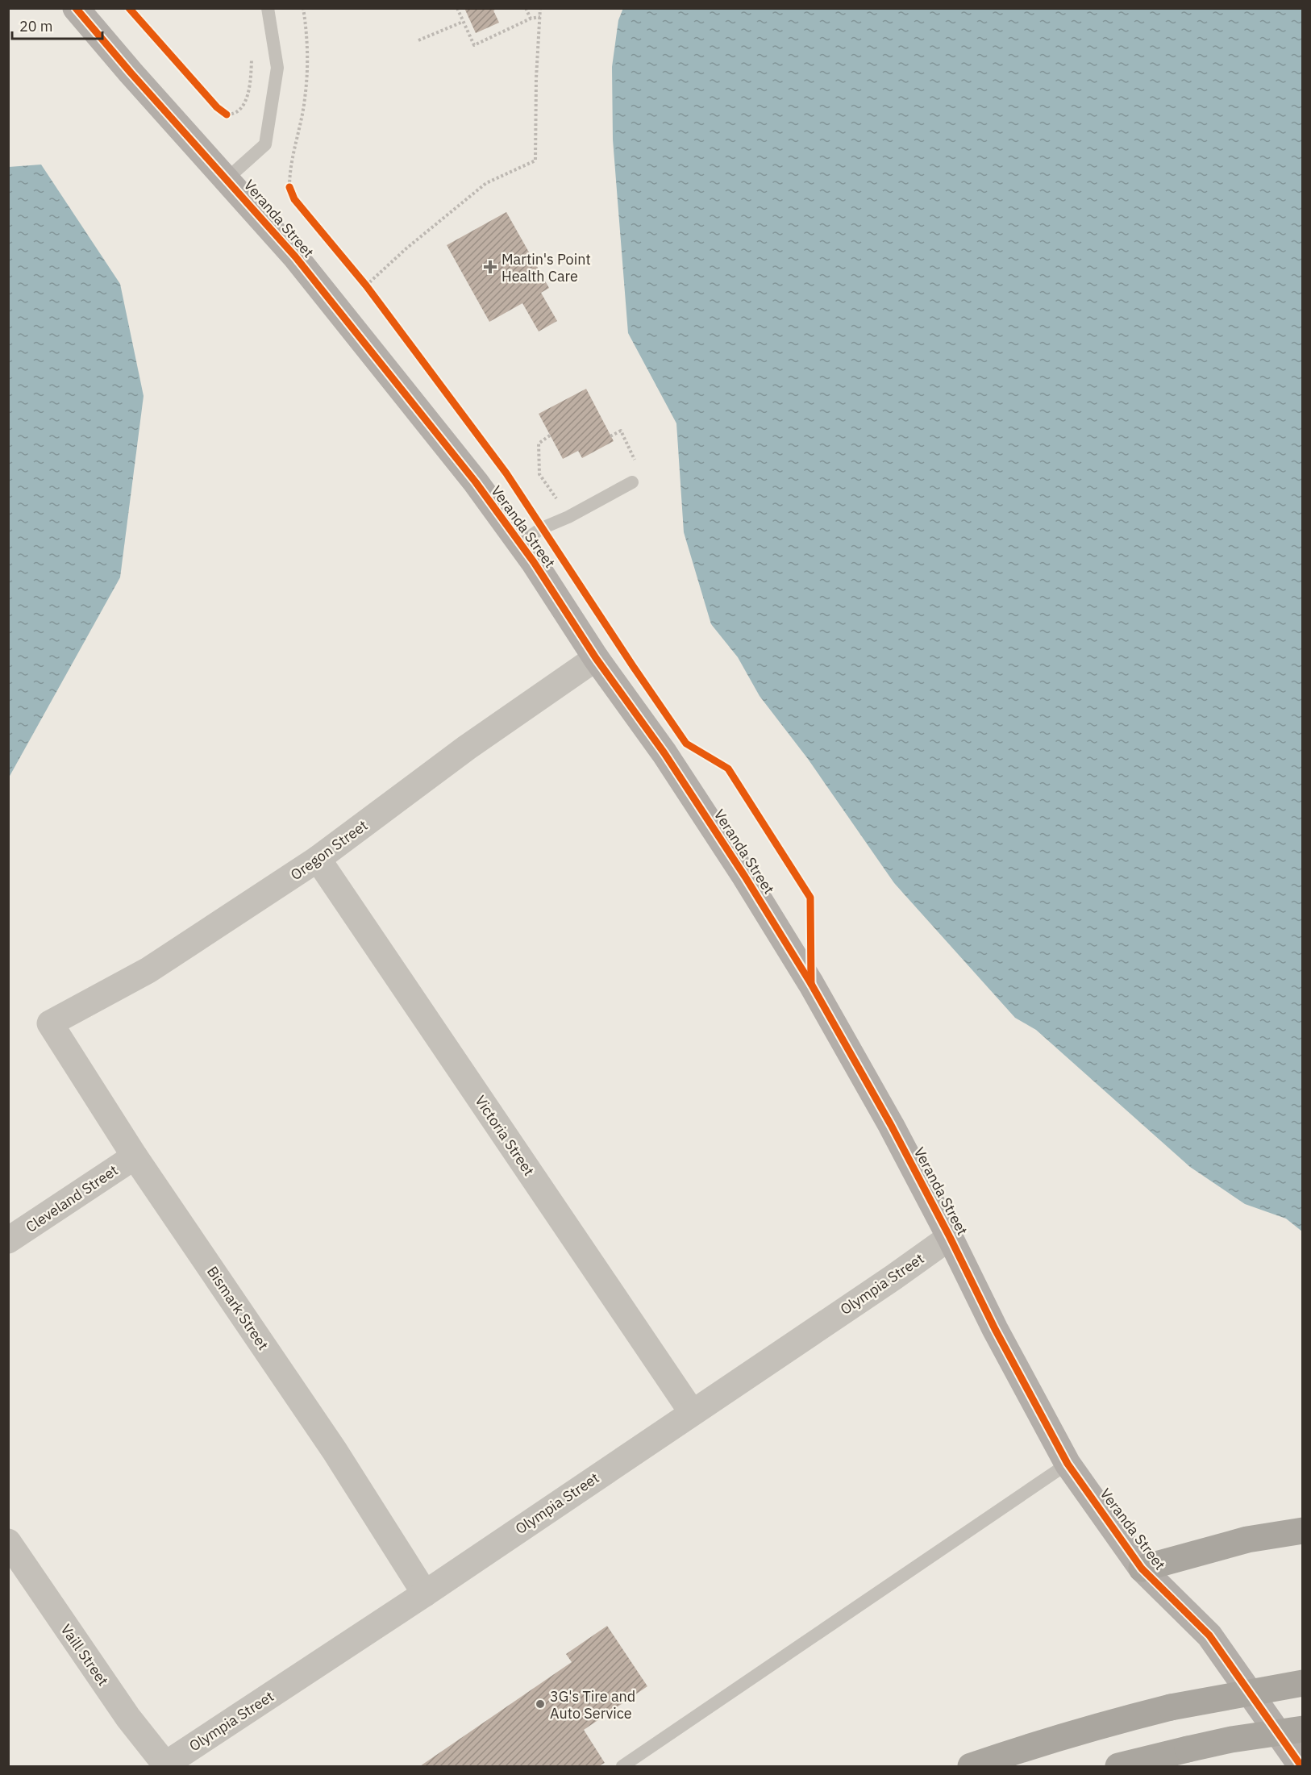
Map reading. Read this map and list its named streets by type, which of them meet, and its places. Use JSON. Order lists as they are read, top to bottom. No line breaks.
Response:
{"streets":{"main road":["Veranda Street"],"street":["Oregon Street","Victoria Street","Cleveland Street","Olympia Street","Bismark Street","Vaill Street"]},"crossings":[["Veranda Street","Oregon Street"],["Veranda Street","Olympia Street"],["Oregon Street","Victoria Street"],["Oregon Street","Bismark Street"],["Victoria Street","Olympia Street"],["Cleveland Street","Bismark Street"],["Olympia Street","Bismark Street"],["Olympia Street","Vaill Street"]],"places":{"health":["Martin's Point Health Care"],"other":["3G's Tire and Auto Service"]},"scale_bar":"20 m"}
